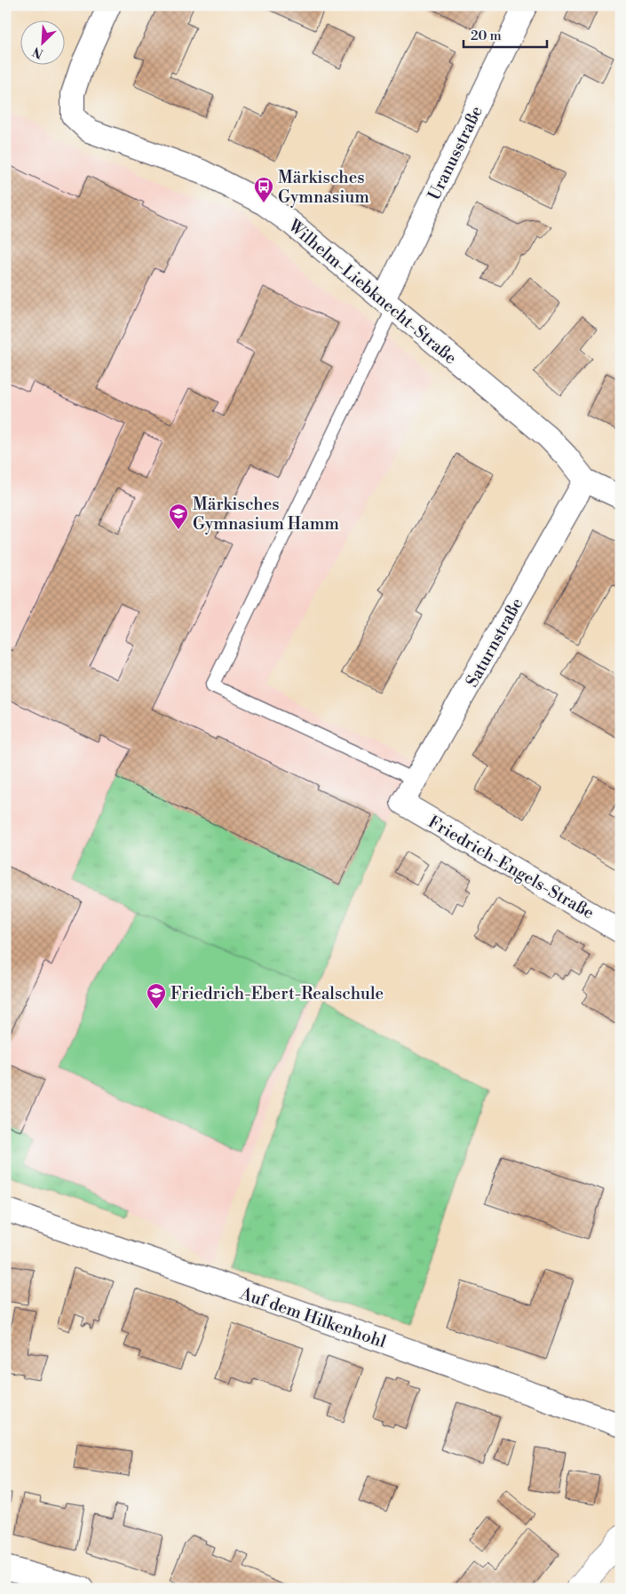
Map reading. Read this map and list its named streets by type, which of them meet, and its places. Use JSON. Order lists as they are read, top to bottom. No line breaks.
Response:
{"streets":{"street":["Uranusstraße","Wilhelm-Liebknecht-Straße","Saturnstraße","Friedrich-Engels-Straße","Auf dem Hilkenhohl"]},"crossings":[["Uranusstraße","Wilhelm-Liebknecht-Straße"],["Wilhelm-Liebknecht-Straße","Saturnstraße"],["Saturnstraße","Friedrich-Engels-Straße"]],"places":{"bus stop":["Märkisches Gymnasium"],"school or university":["Märkisches Gymnasium Hamm","Friedrich-Ebert-Realschule"]},"scale_bar":"20 m","north":"bottom left"}
